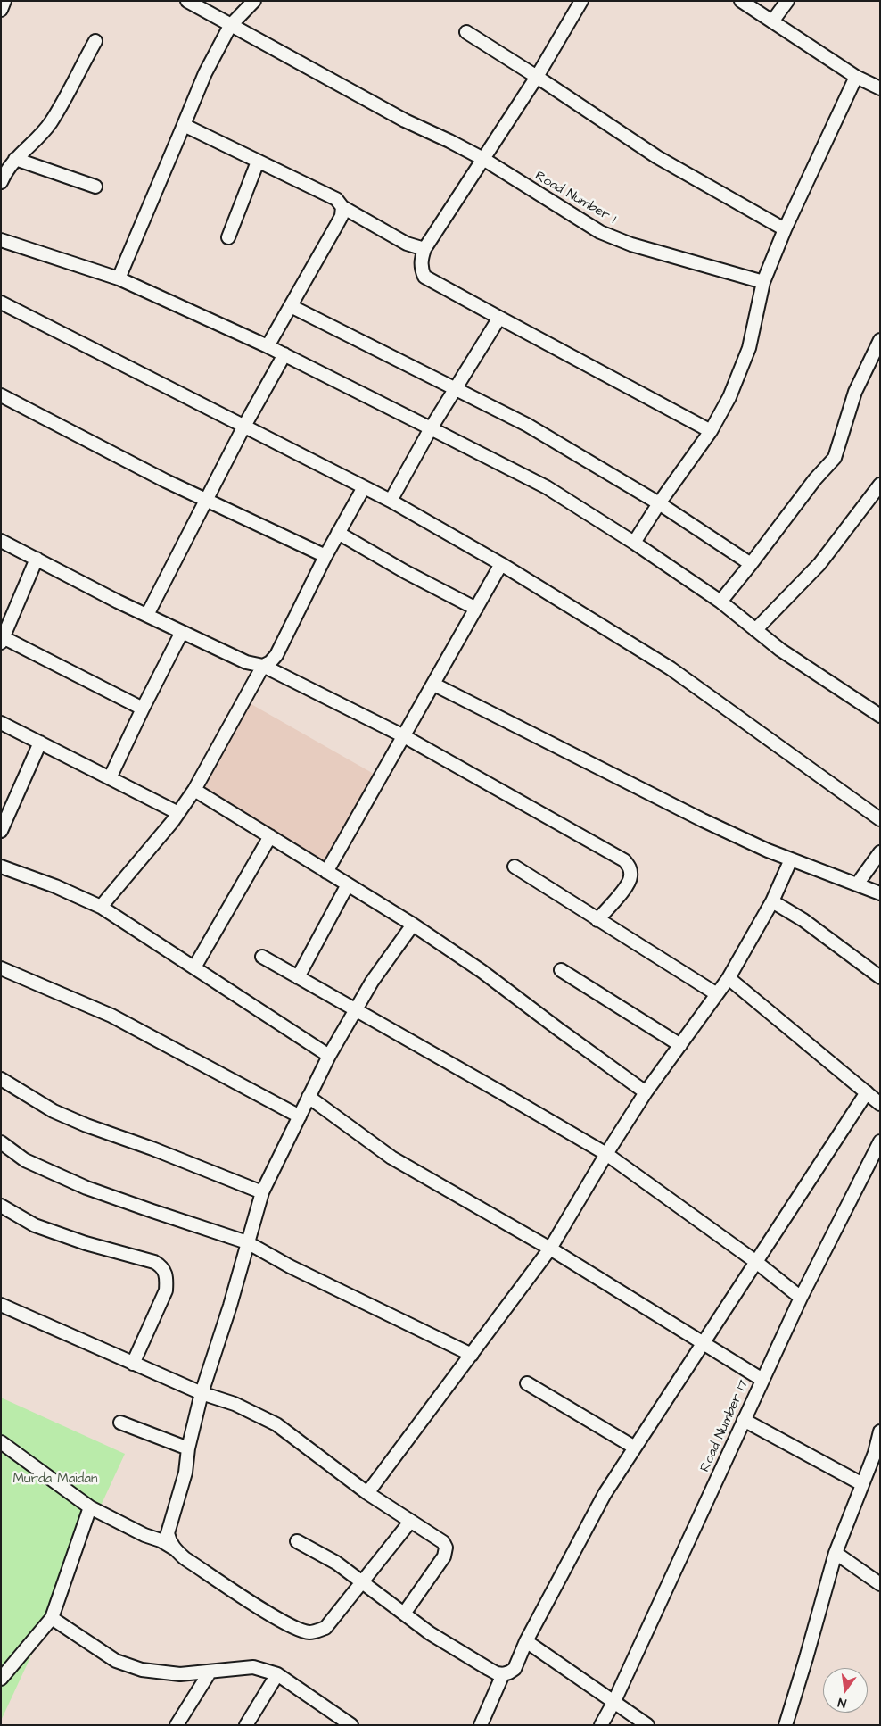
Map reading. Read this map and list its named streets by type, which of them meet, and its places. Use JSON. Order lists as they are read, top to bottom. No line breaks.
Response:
{"streets":{"street":["Road Number 1","Road Number 17"]},"parks":["Murda Maidan"],"north":"bottom"}
